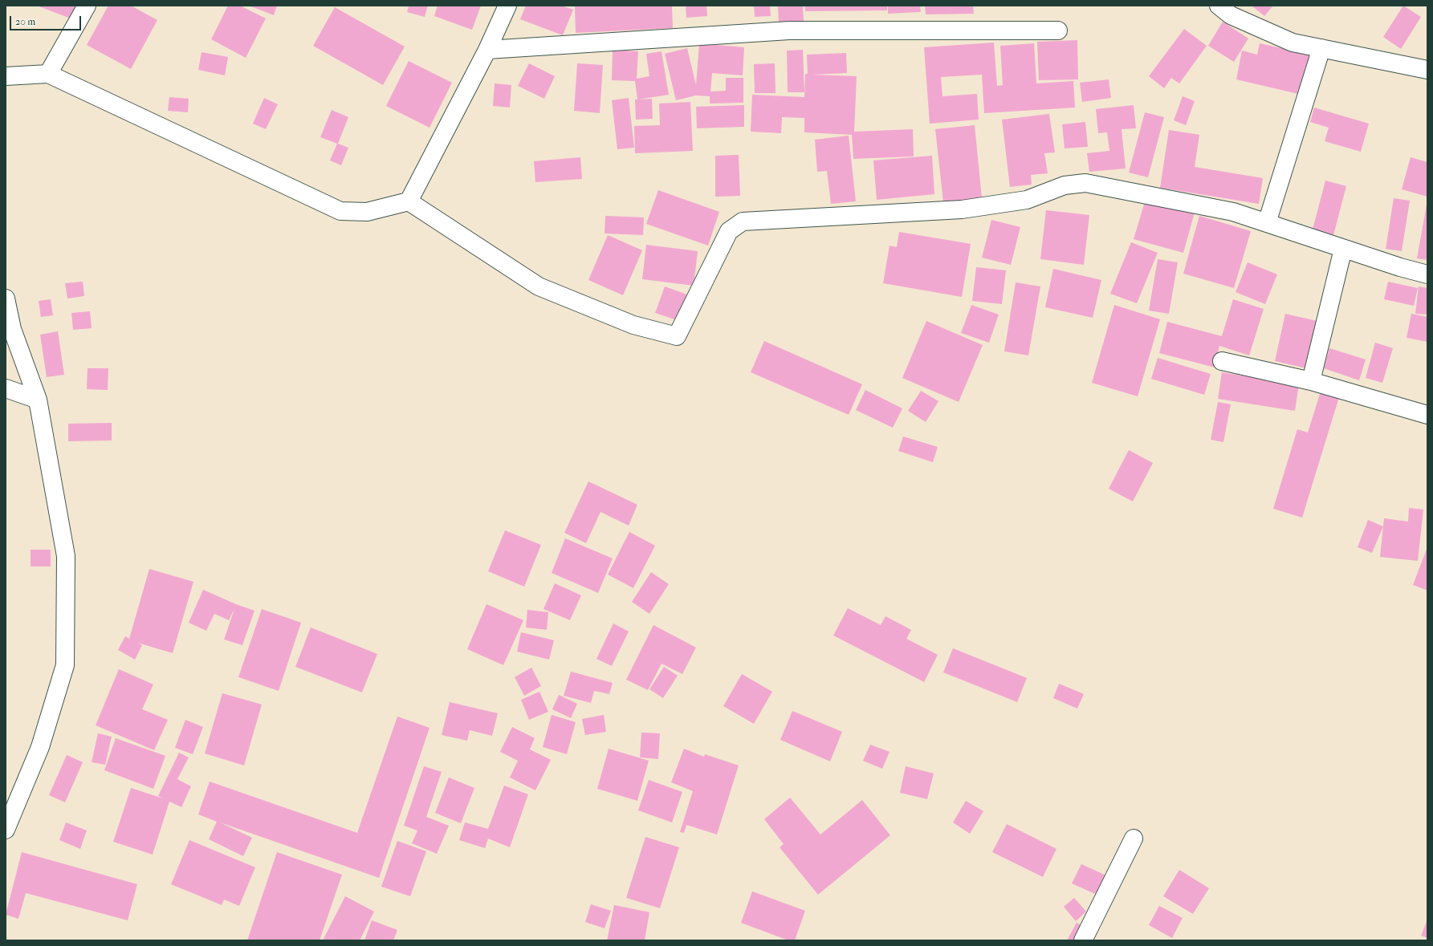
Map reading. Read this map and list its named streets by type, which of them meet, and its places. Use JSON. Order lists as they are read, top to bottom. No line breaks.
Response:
{"scale_bar":"20 m"}
